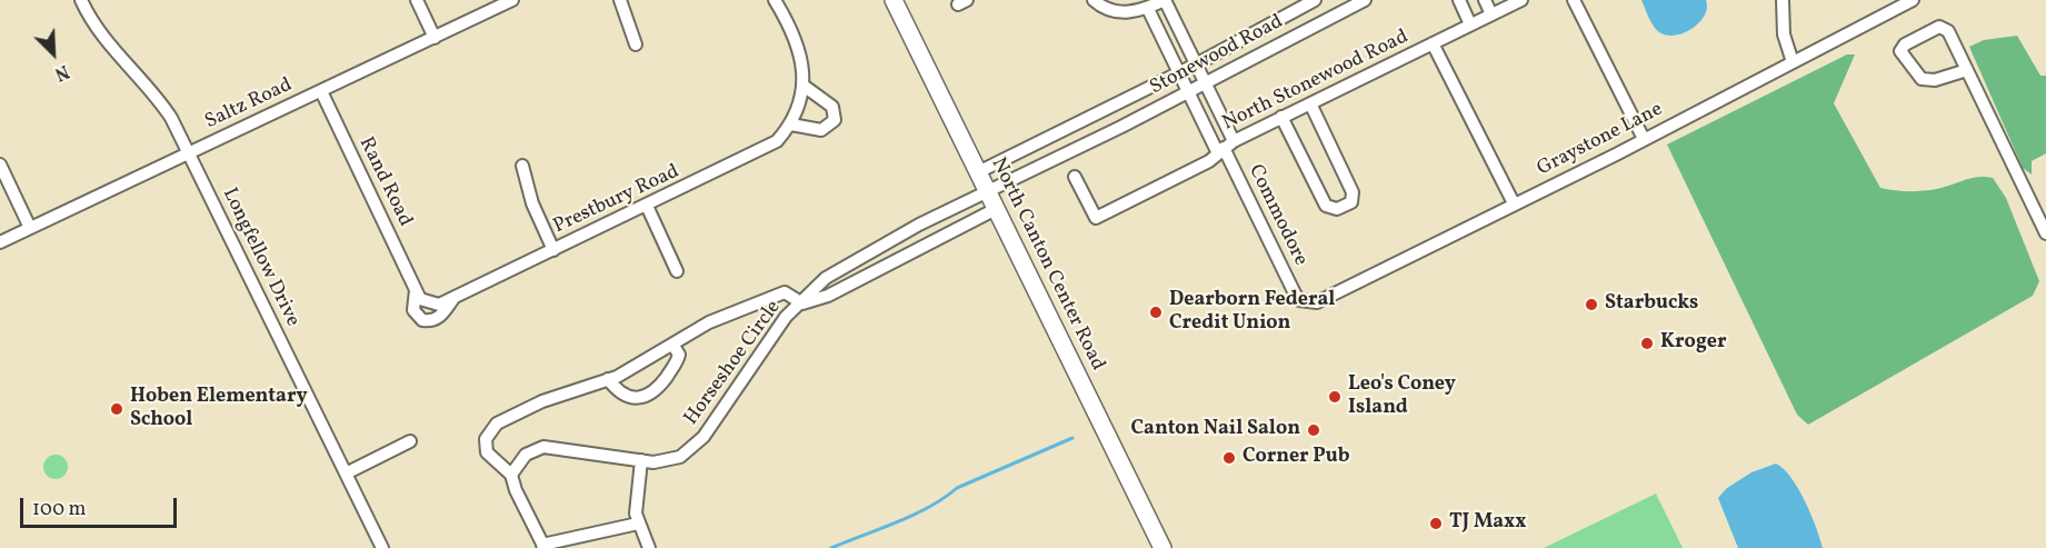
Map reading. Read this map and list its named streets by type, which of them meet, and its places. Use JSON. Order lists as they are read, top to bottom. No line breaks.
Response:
{"streets":{"main road":["North Canton Center Road"],"street":["Stonewood Road","North Stonewood Road","Saltz Road","Graystone Lane","Rand Road","Prestbury Road","Commodore","Longfellow Drive","Horseshoe Circle"]},"crossings":[["Stonewood Road","North Canton Center Road"],["Stonewood Road","Horseshoe Circle"],["North Stonewood Road","Commodore"],["Saltz Road","Rand Road"],["Saltz Road","Longfellow Drive"],["Graystone Lane","Commodore"],["Rand Road","Prestbury Road"],["North Canton Center Road","Horseshoe Circle"]],"places":["Starbucks","Dearborn Federal Credit Union","Kroger","Leo's Coney Island","Hoben Elementary School","Canton Nail Salon","Corner Pub","TJ Maxx"],"scale_bar":"100 m","north":"bottom right"}
